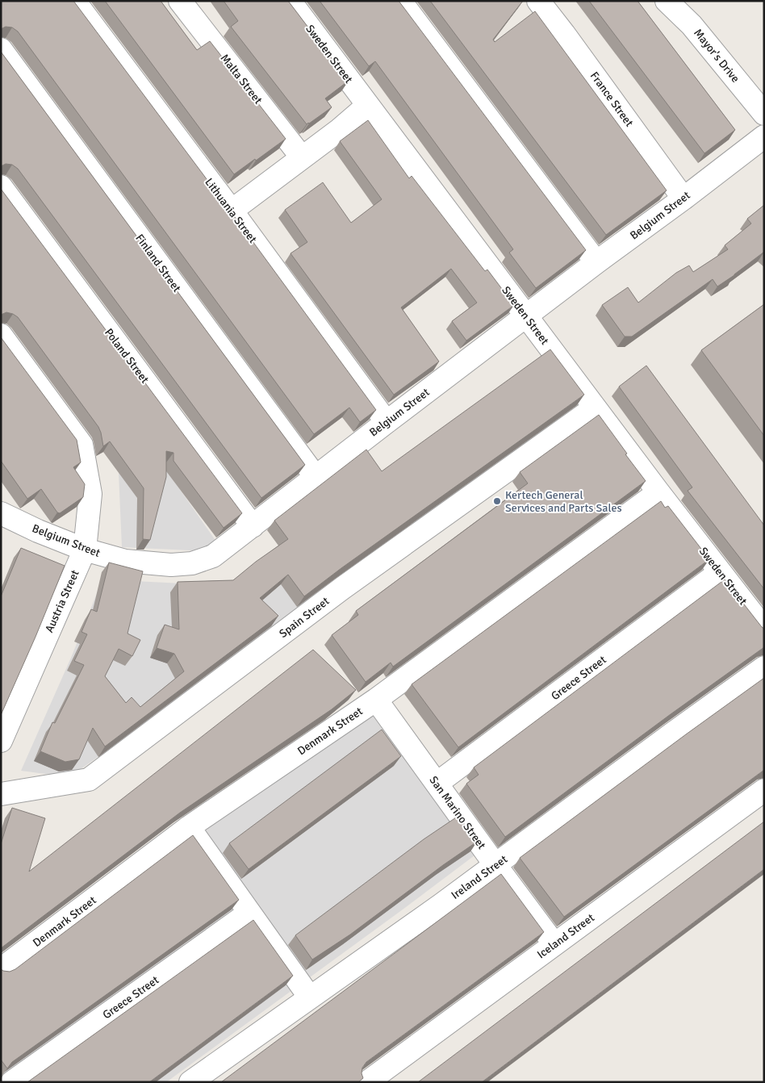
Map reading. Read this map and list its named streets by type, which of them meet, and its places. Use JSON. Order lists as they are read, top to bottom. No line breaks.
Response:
{"streets":{"street":["Sweden Street","Mayor's Drive","Malta Street","France Street","Lithuania Street","Belgium Street","Finland Street","Poland Street","Austria Street","Spain Street","Greece Street","Denmark Street","San Marino Street","Ireland Street","Iceland Street"]},"crossings":[["Sweden Street","Belgium Street"],["Sweden Street","Spain Street"],["Sweden Street","Greece Street"],["Sweden Street","Denmark Street"],["France Street","Belgium Street"],["Lithuania Street","Belgium Street"],["Belgium Street","Finland Street"],["Belgium Street","Poland Street"],["Belgium Street","Austria Street"],["Greece Street","San Marino Street"],["Denmark Street","San Marino Street"],["San Marino Street","Ireland Street"],["San Marino Street","Iceland Street"]],"places":["Kertech General Services and Parts Sales"]}
